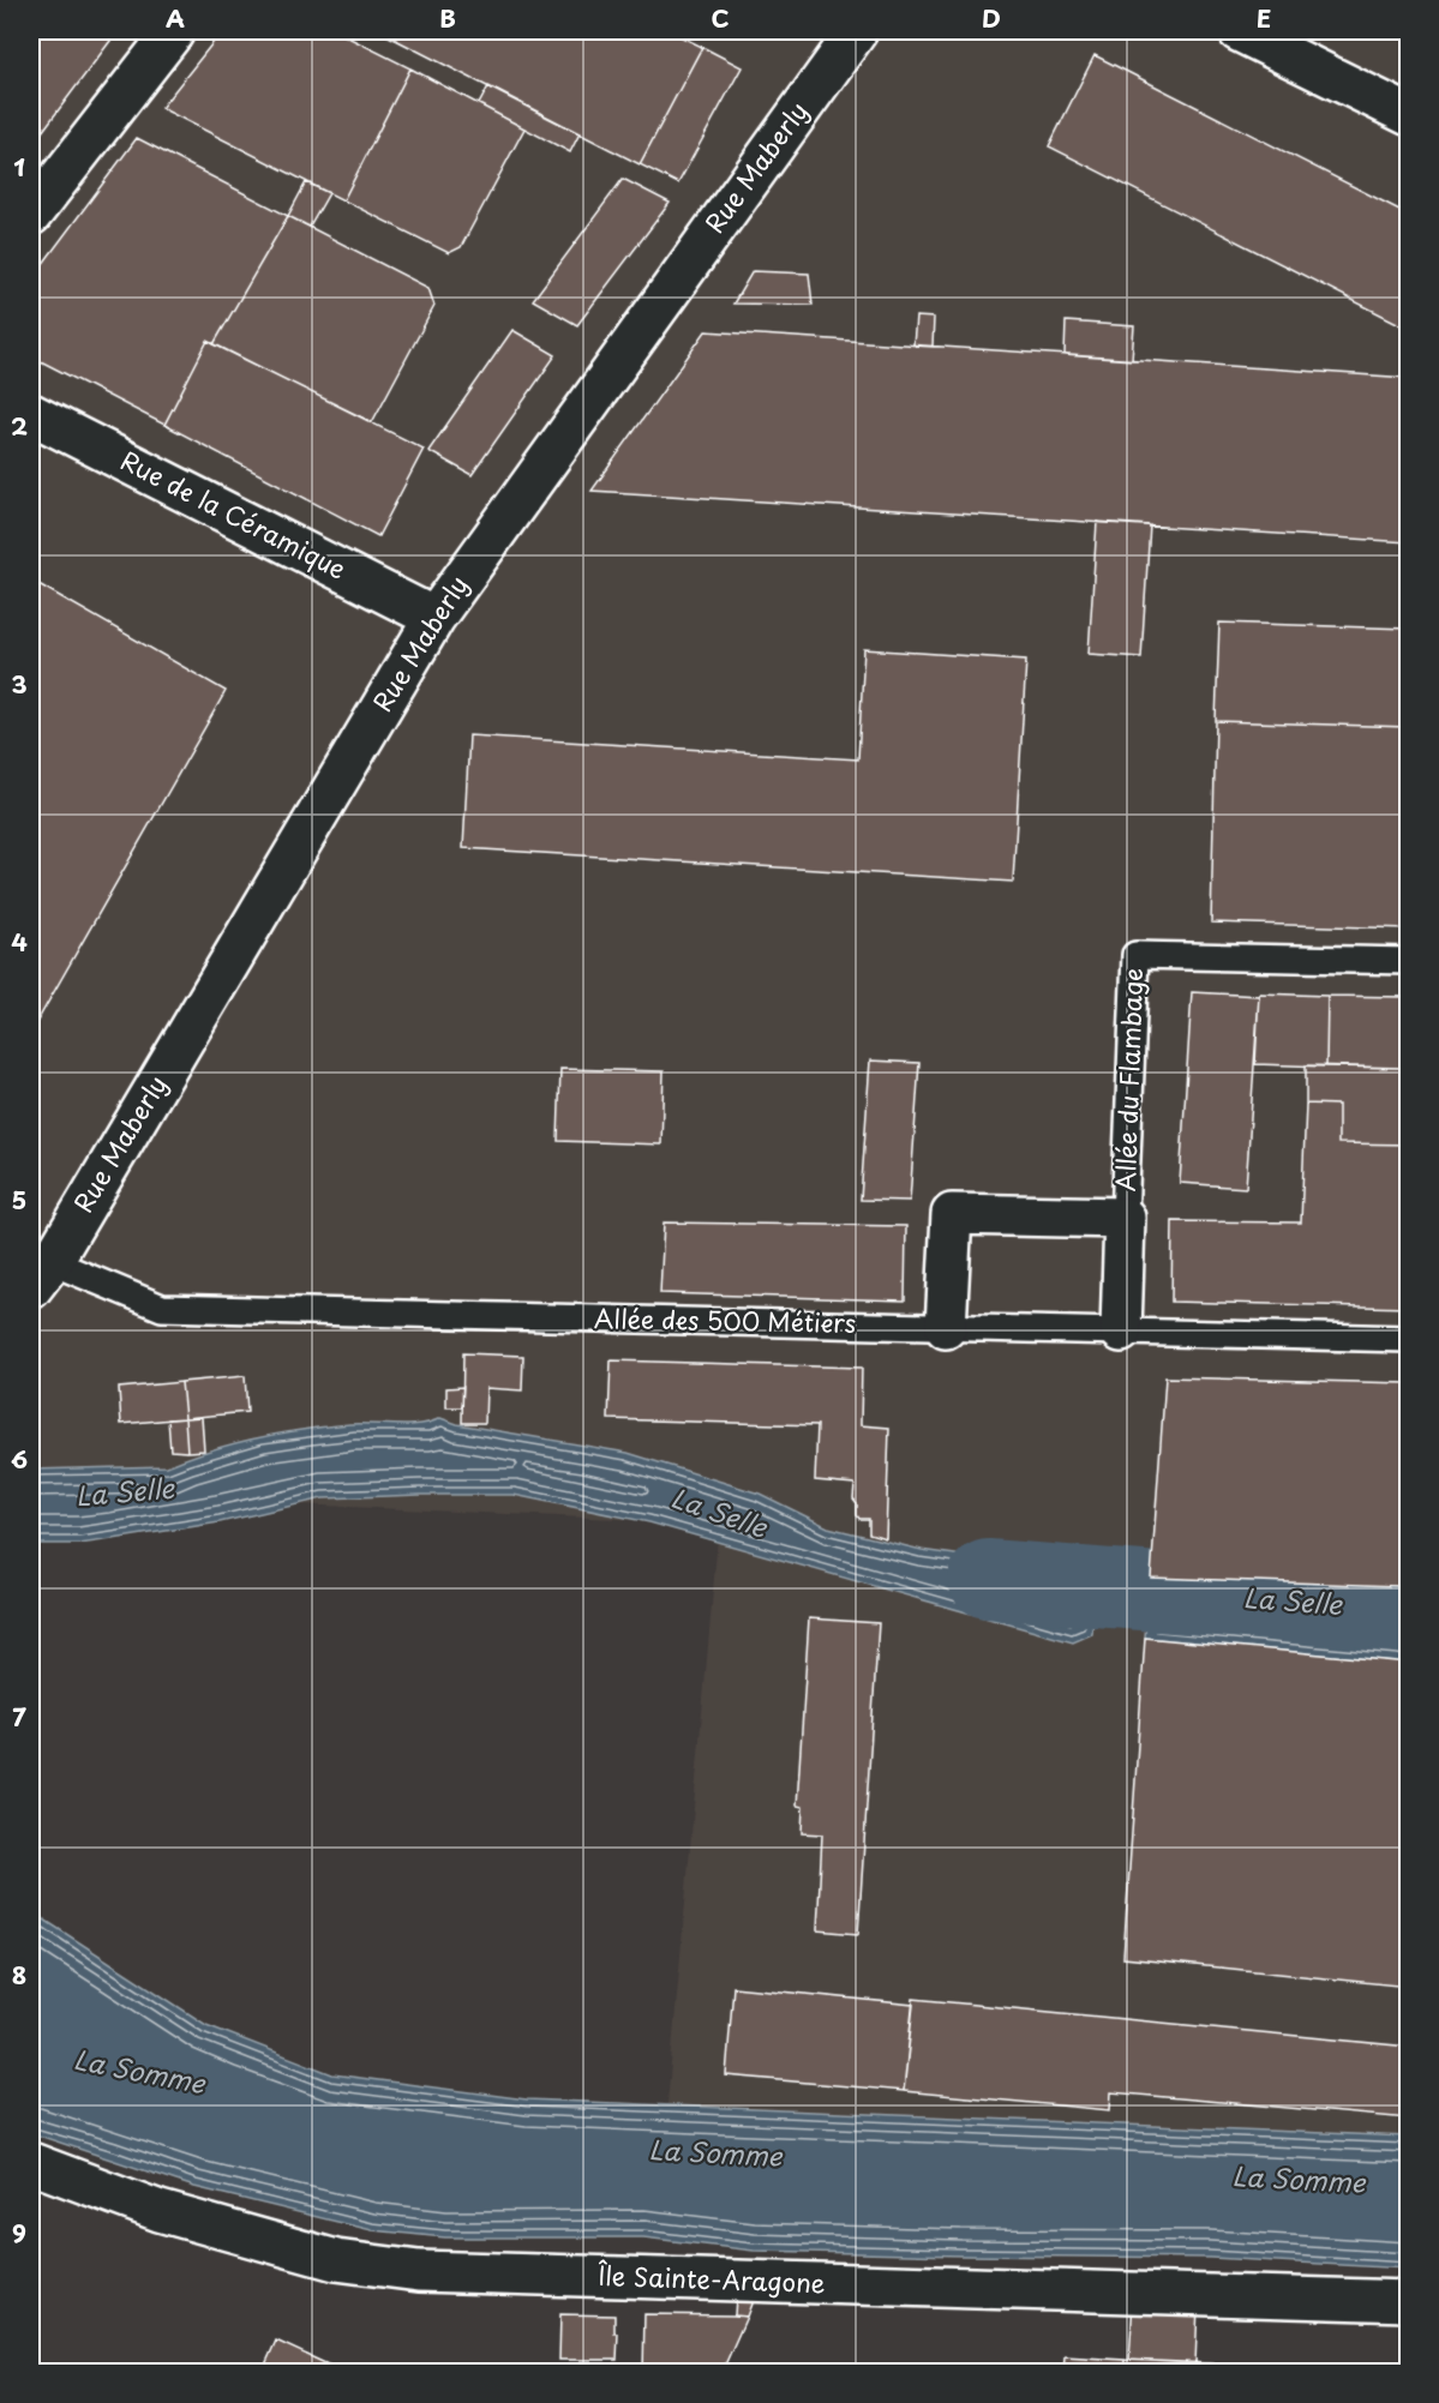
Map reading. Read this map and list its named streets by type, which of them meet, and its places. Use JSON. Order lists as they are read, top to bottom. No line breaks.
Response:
{"streets":{"street":["Rue Maberly","Rue de la Céramique","Île Sainte-Aragone"],"lane":["Allée du Flambage","Allée des 500 Métiers"]},"crossings":[["Rue Maberly","Rue de la Céramique"],["Rue Maberly","Allée des 500 Métiers"]],"water":["La Selle","La Somme"],"grid":{"columns":["A","B","C","D","E"],"rows":["1","2","3","4","5","6","7","8","9"]}}
